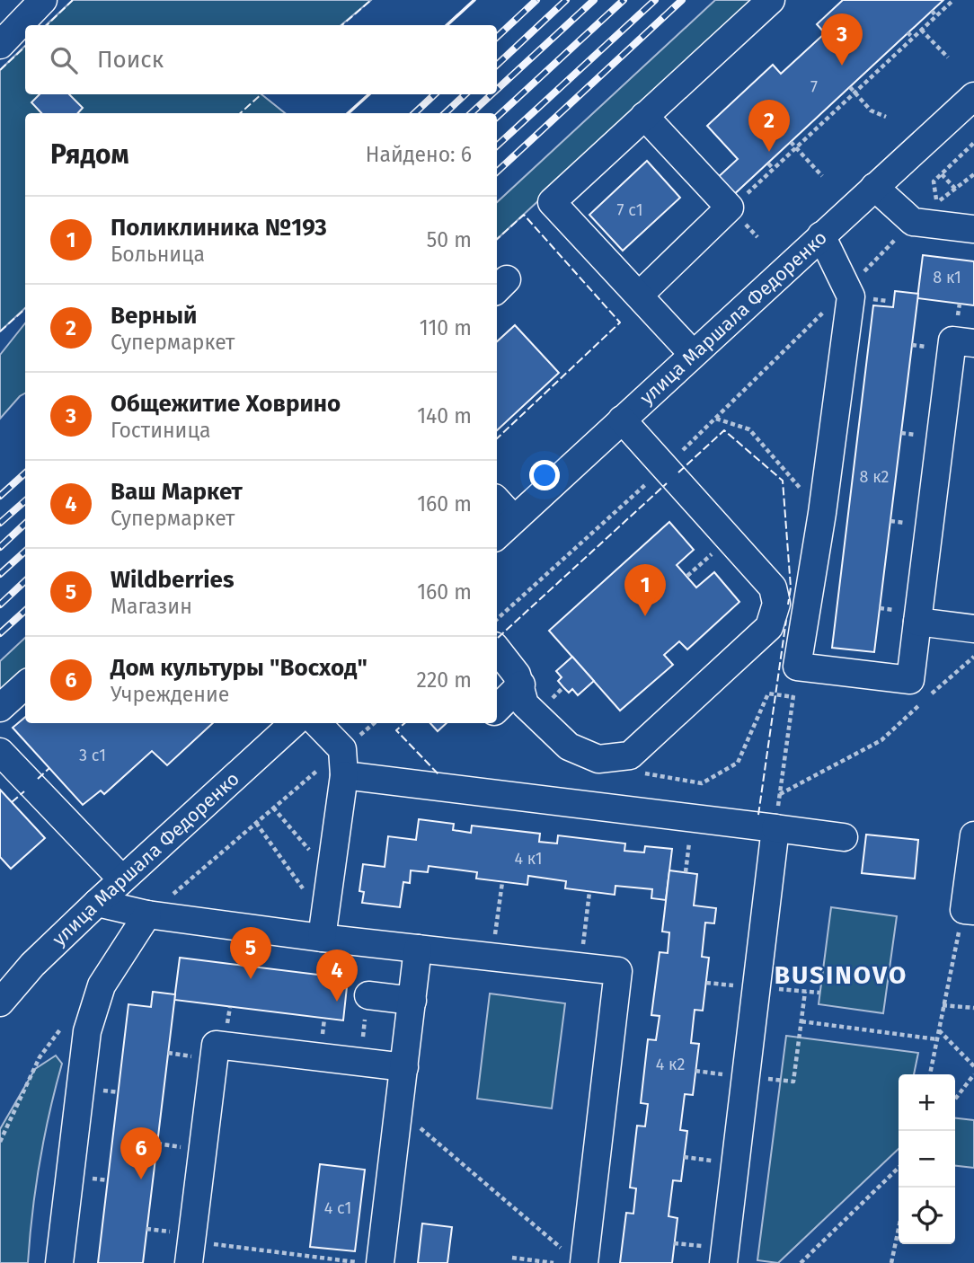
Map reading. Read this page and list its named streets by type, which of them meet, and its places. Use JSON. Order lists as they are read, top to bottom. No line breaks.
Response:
{"streets":{"street":["улица Маршала Федоренко"]},"districts":["BUSINOVO"],"house_numbers":["7","7 с1","8 к1","8 к2","3 с1","4 к1","4 к2","4 с1"],"page":{"pins":["3","2","1","5","4","6"],"search":"Поиск","heading":["Рядом","Найдено: 6"],"list":[{"mark":"1","name":"Поликлиника №193","note":"Больница","value":"50 m"},{"mark":"2","name":"Верный","note":"Супермаркет","value":"110 m"},{"mark":"3","name":"Общежитие Ховрино","note":"Гостиница","value":"140 m"},{"mark":"4","name":"Ваш Маркет","note":"Супермаркет","value":"160 m"},{"mark":"5","name":"Wildberries","note":"Магазин","value":"160 m"},{"mark":"6","name":"Дом культуры \"Восход\"","note":"Учреждение","value":"220 m"}],"map_buttons":["+","−"]}}
